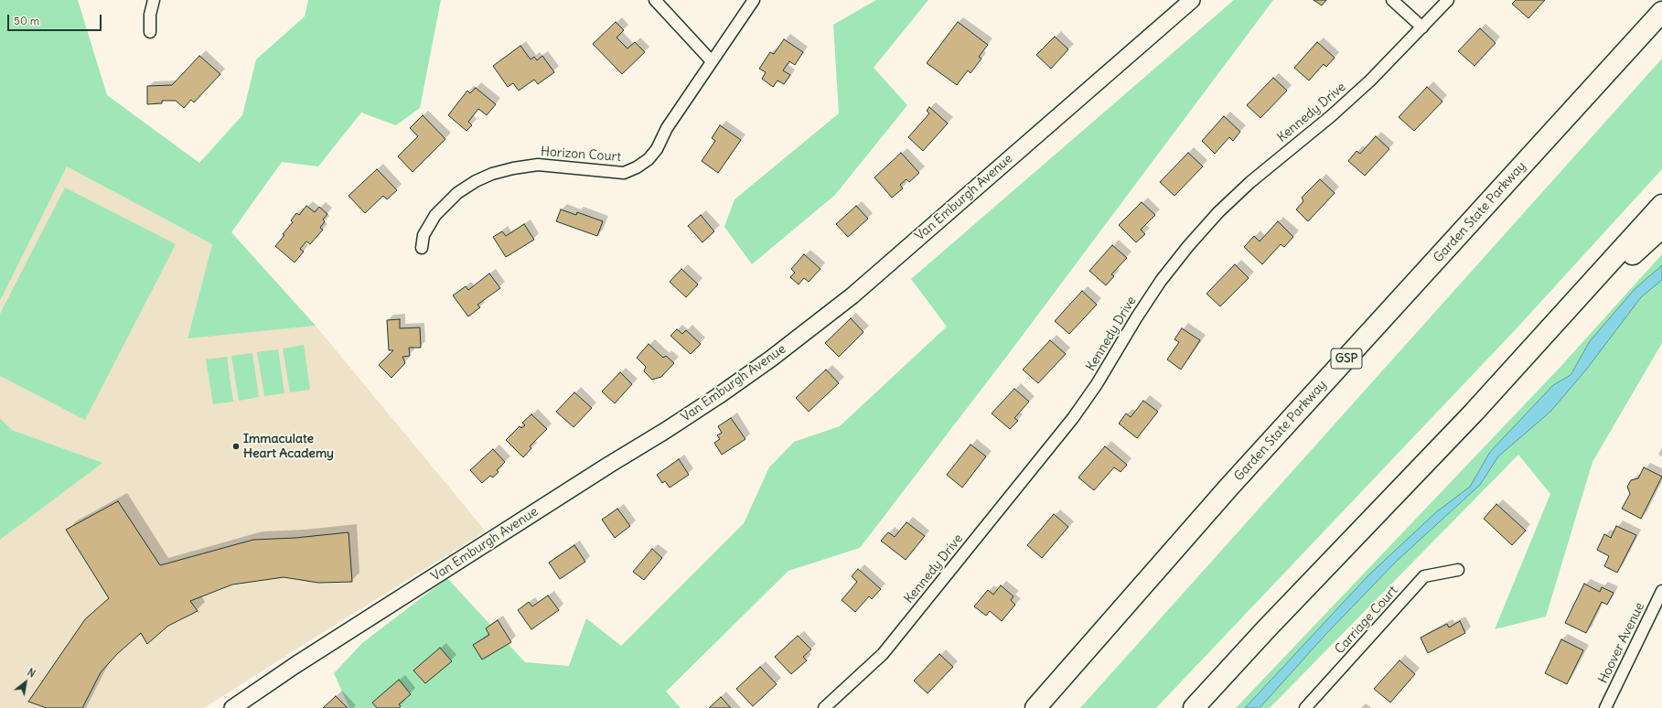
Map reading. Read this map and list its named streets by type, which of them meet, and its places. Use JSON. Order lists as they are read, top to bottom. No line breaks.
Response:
{"streets":{"highway":["Garden State Parkway","GSP"],"main road":["Van Emburgh Avenue"],"street":["Kennedy Drive","Horizon Court","Carriage Court","Hoover Avenue"]},"places":["Immaculate Heart Academy"],"scale_bar":"50 m","north":"top right"}
